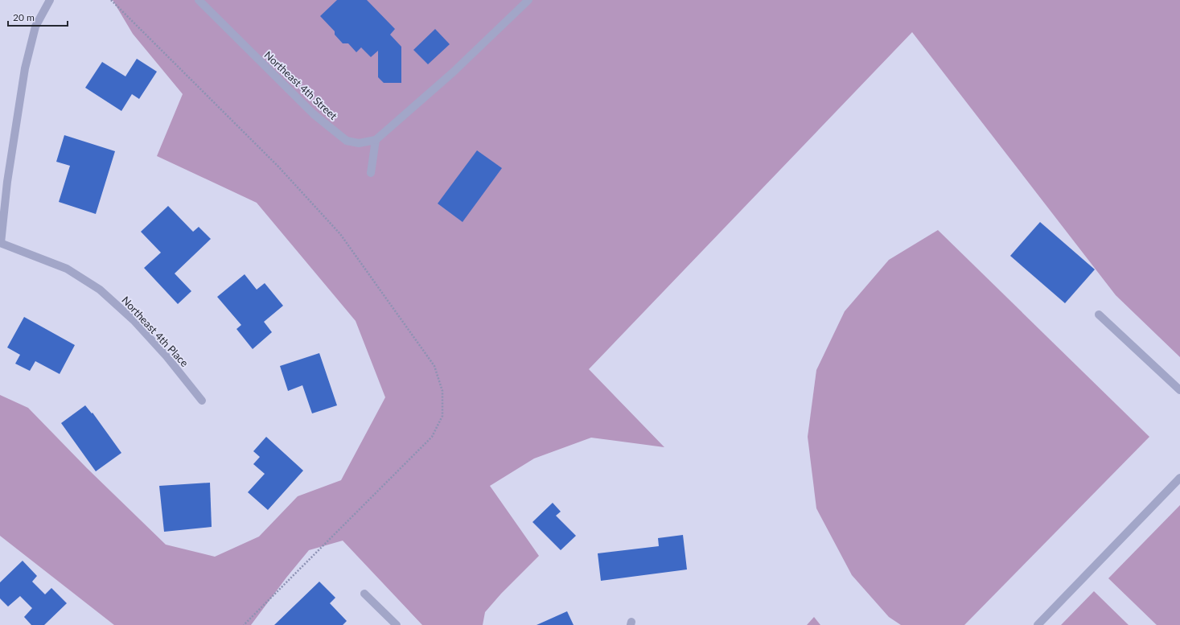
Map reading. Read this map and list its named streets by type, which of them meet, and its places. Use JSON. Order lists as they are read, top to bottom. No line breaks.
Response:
{"streets":{"street":["Northeast 4th Street","Northeast 4th Place"]},"scale_bar":"20 m"}
